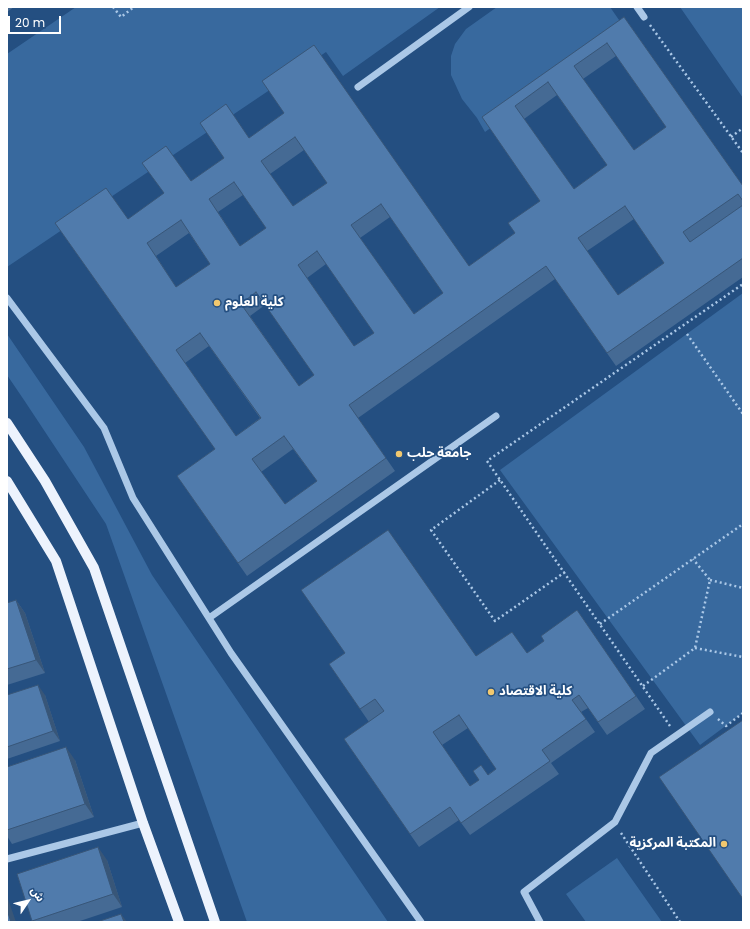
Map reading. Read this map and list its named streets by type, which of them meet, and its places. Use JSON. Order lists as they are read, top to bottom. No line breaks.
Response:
{"places":["كلية العلوم","جامعة حلب","كلية الاقتصاد","المكتبة المركزية"],"scale_bar":"20 m","north":"top right"}
